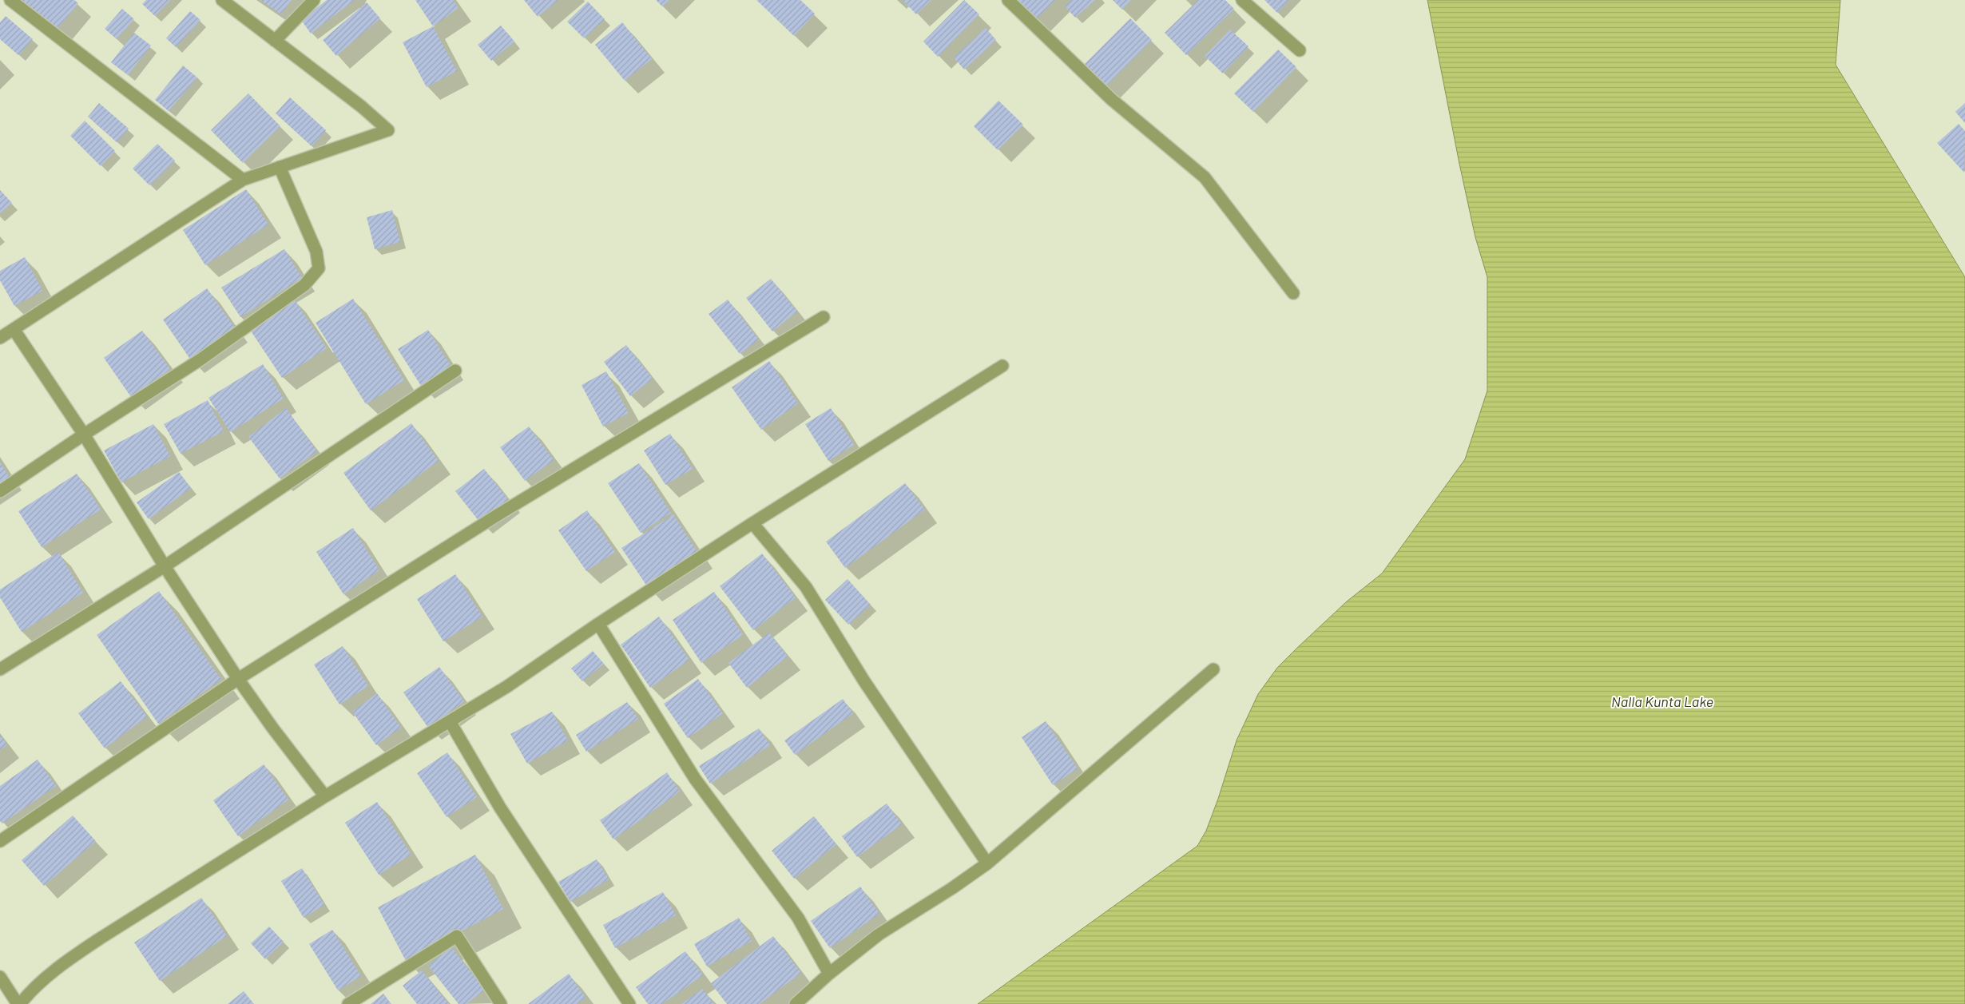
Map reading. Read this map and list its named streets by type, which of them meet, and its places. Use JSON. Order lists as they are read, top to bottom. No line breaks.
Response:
{"water":["Nalla Kunta Lake"]}
